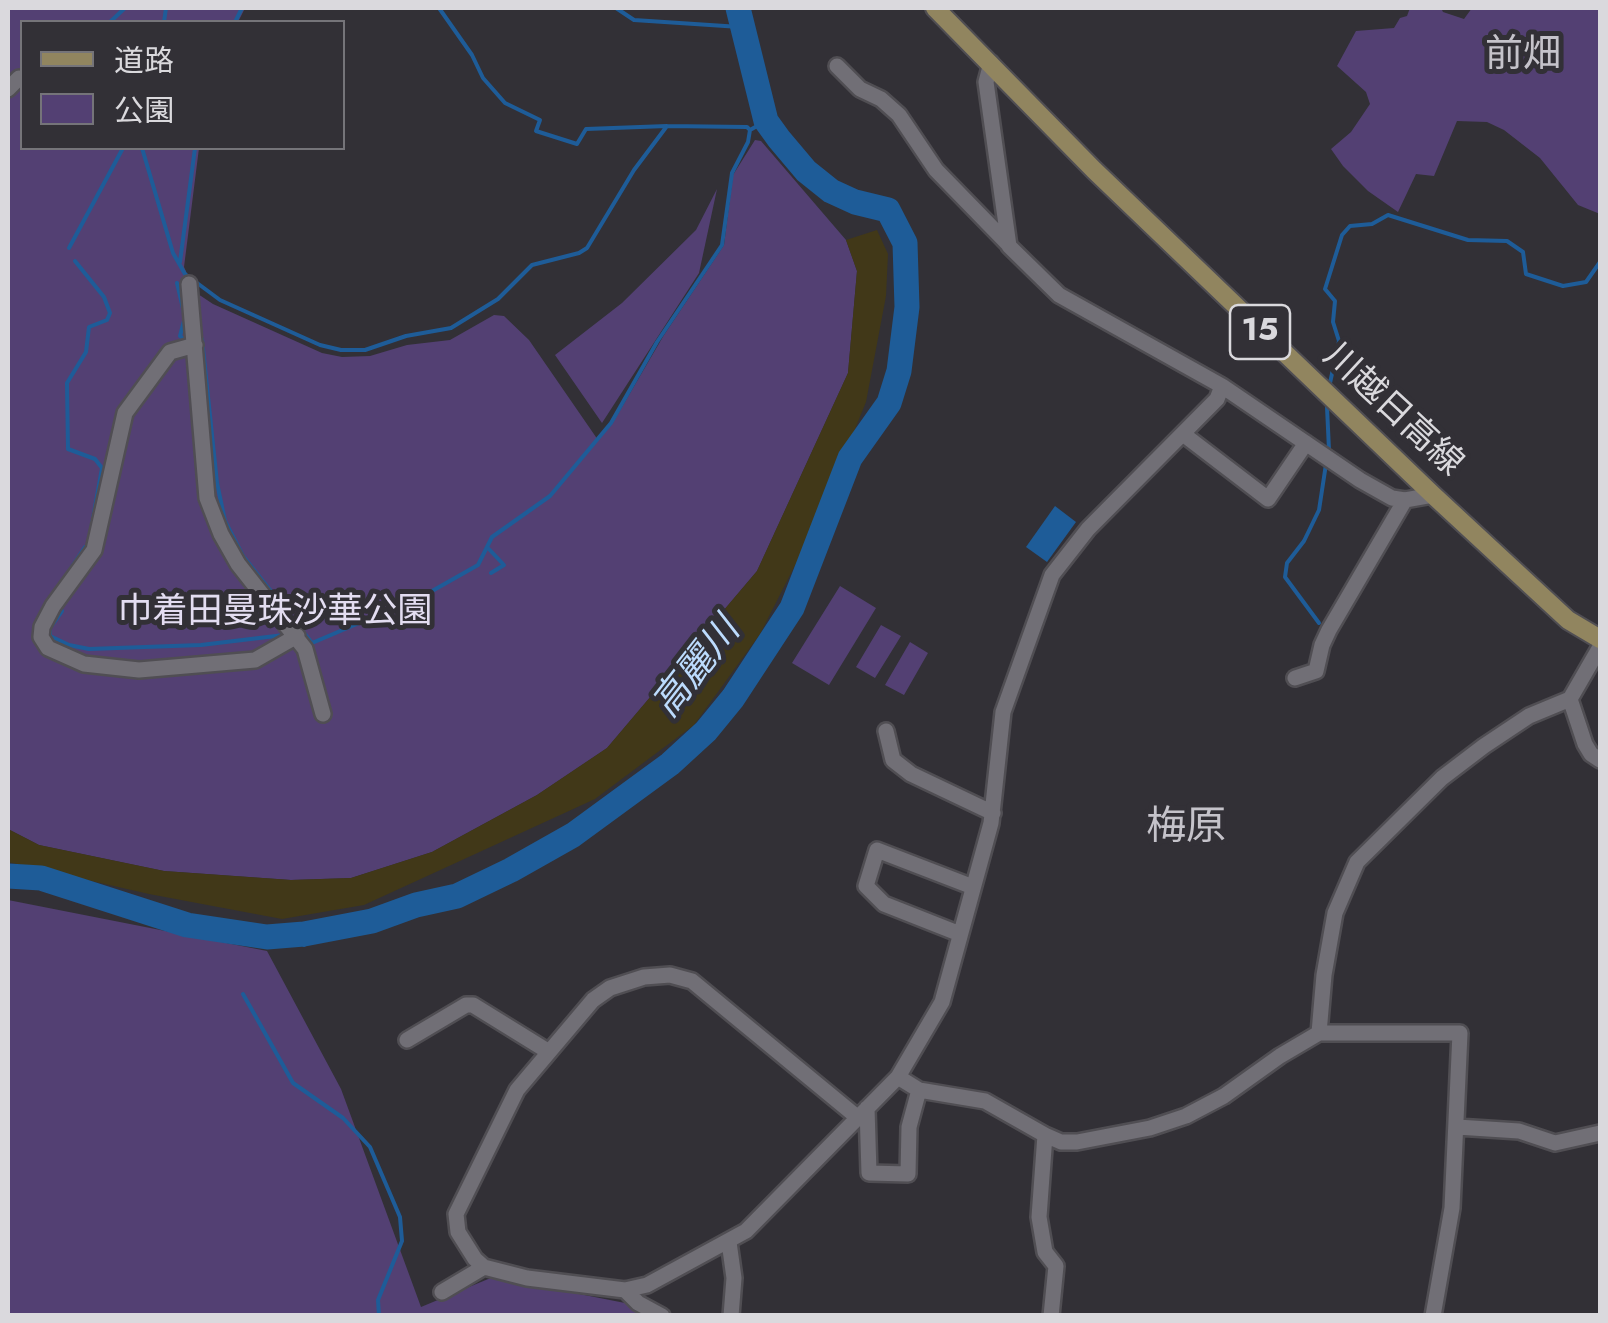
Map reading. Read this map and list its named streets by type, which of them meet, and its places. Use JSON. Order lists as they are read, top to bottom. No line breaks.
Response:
{"streets":{"main road":["15","川越日高線"]},"districts":["前畑","梅原"],"water":["高麗川"],"parks":["巾着田曼珠沙華公園"],"legend":["道路","公園"]}
